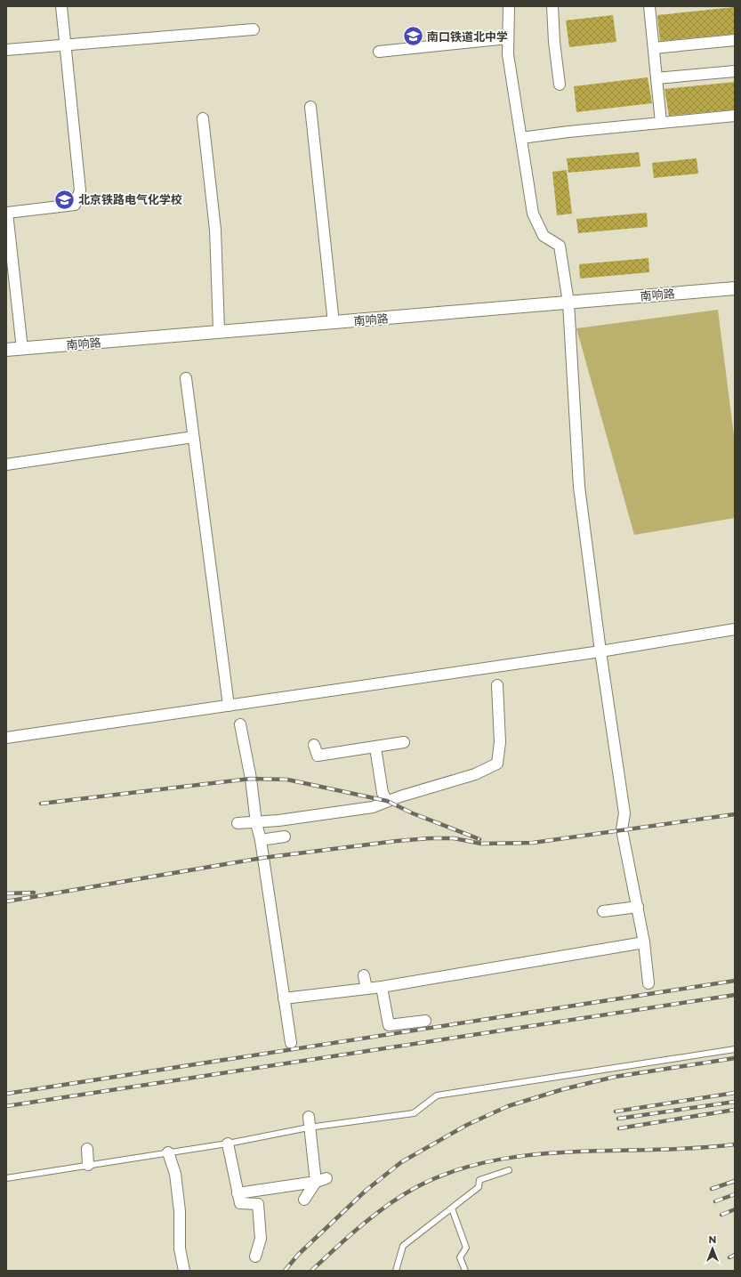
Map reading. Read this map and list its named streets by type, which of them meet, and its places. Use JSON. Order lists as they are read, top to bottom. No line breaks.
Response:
{"streets":{"street":["南响路"]},"places":{"school or university":["南口铁道北中学","北京铁路电气化学校"]},"north":"top"}
